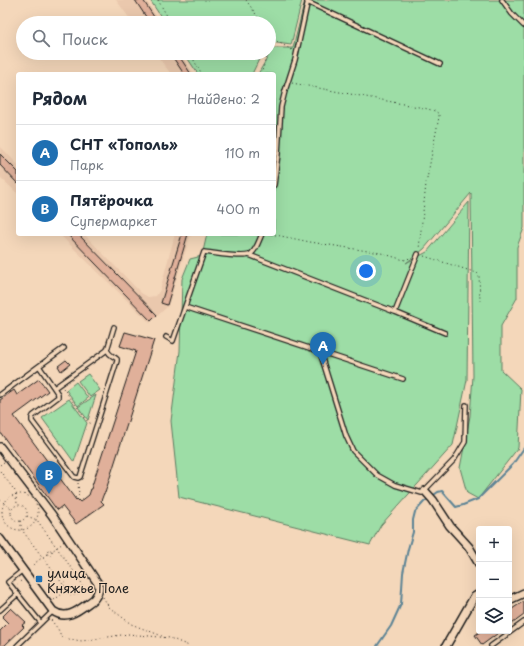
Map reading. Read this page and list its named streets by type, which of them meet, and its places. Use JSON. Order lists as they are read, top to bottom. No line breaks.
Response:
{"places":{"transit":["улица Княжье Поле"]},"page":{"search":"Поиск","heading":["Рядом","Найдено: 2"],"list":[{"mark":"A","name":"СНТ «Тополь»","note":"Парк","value":"110 m"},{"mark":"B","name":"Пятёрочка","note":"Супермаркет","value":"400 m"}],"pins":["A","B"],"map_buttons":["+","−"]}}
